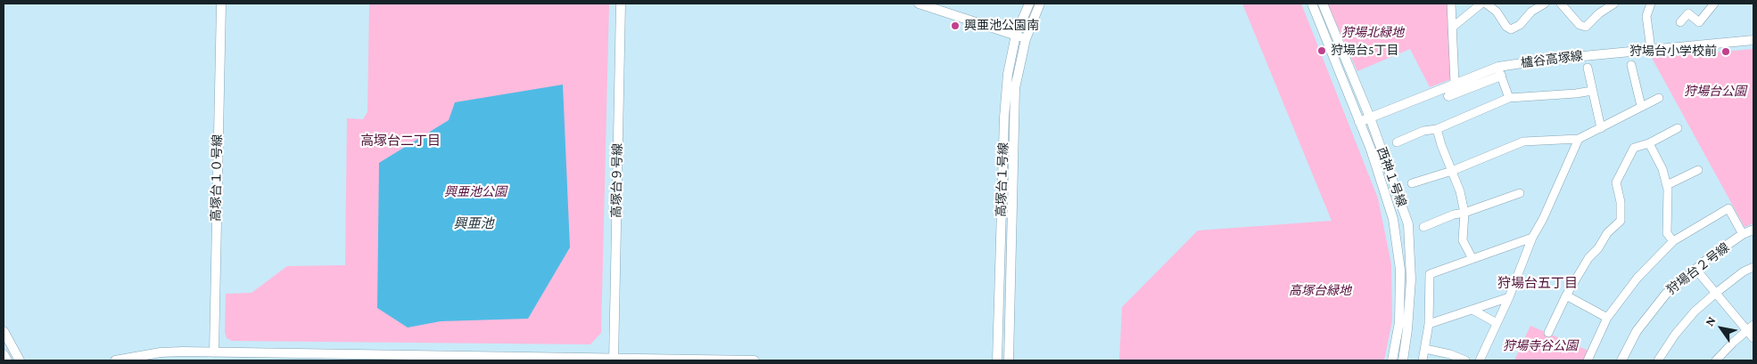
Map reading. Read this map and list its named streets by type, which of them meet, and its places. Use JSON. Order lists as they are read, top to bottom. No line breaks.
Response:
{"streets":{"street":["櫨谷高塚線","西神１号線","高塚台１０号線","高塚台１号線","高塚台９号線","狩場台２号線"]},"crossings":[["櫨谷高塚線","西神１号線"]],"districts":["高塚台二丁目","狩場台五丁目"],"water":["興亜池"],"parks":["狩場北緑地","狩場台公園","興亜池公園","高塚台緑地","狩場寺谷公園"],"places":["興亜池公園南","狩場台5丁目","狩場台小学校前"],"north":"top left"}
